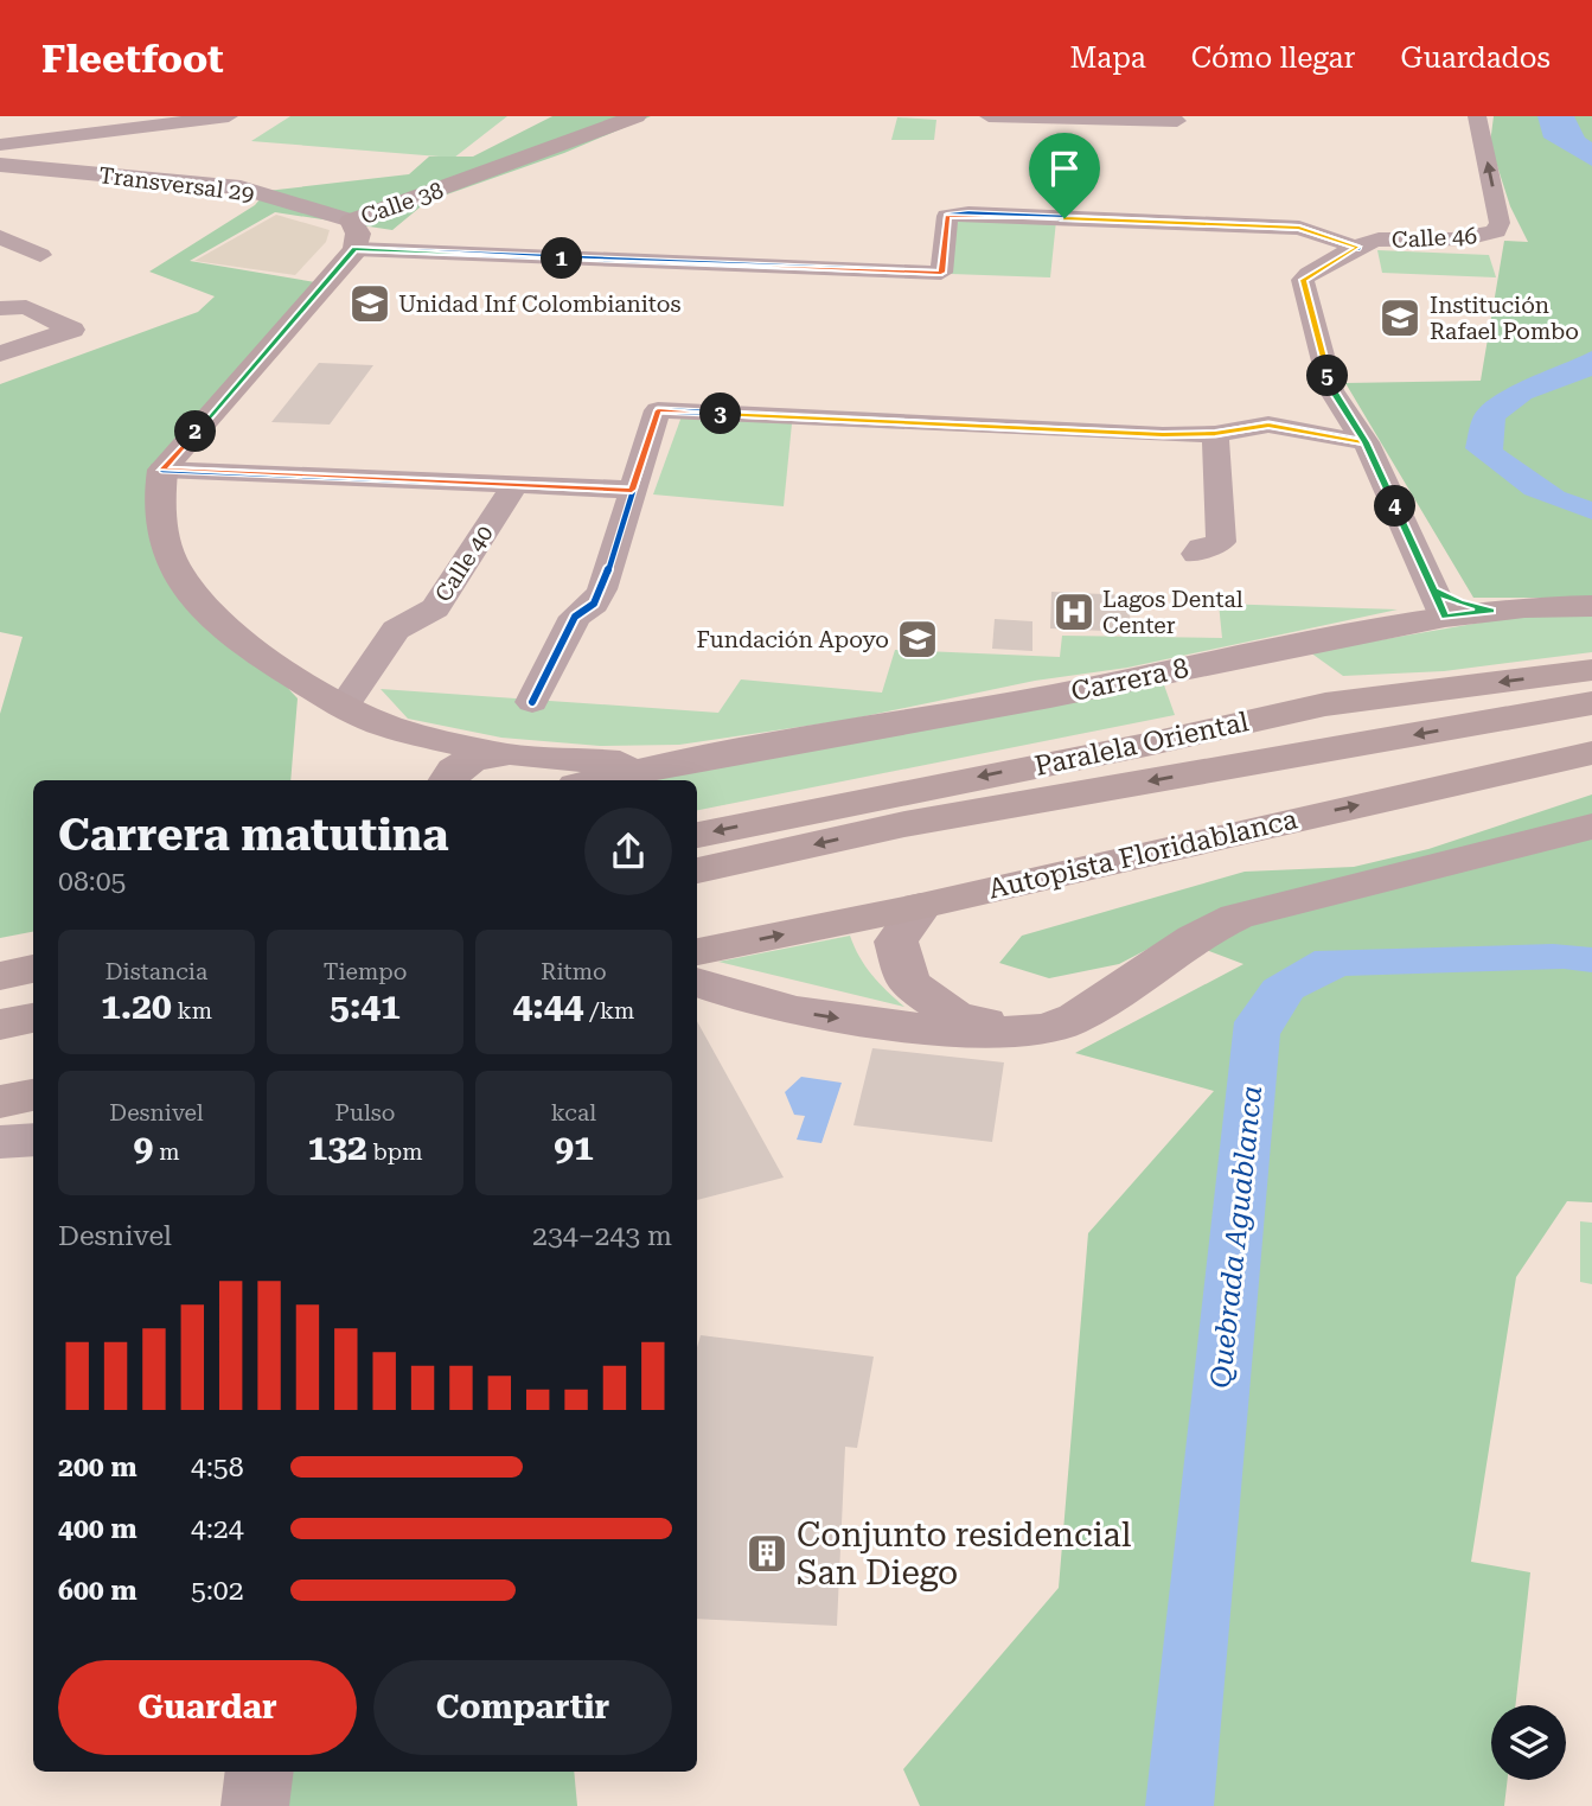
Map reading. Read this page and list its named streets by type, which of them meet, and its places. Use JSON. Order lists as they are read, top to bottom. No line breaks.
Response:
{"streets":{"highway":["Paralela Oriental","Autopista Floridablanca"],"main road":["Calle 38","Carrera 8"],"street":["Transversal 29","Calle 46","Calle 40"]},"crossings":[["Transversal 29","Calle 38"],["Calle 46","Carrera 8"]],"water":["Quebrada Aguablanca"],"places":{"school or university":["Unidad Inf Colombianitos","Institución Rafael Pombo","Fundación Apoyo"],"hospital":["Lagos Dental Center"],"building":["Conjunto residencial San Diego"]},"page":{"header":"Fleetfoot","nav":["Mapa","Cómo llegar","Guardados"],"pins":["1","5","3","2","4"],"heading":["Carrera matutina","08:05"],"stats":[["Distancia","1.20 km"],["Tiempo","5:41"],["Ritmo","4:44 /km"],["Desnivel","9 m"],["Pulso","132 bpm"],["kcal","91"]],"chart":["Desnivel","234–243 m"],"list":[{"name":"200 m","note":"4:58"},{"name":"400 m","note":"4:24"},{"name":"600 m","note":"5:02"}],"buttons":["Guardar","Compartir"]}}
